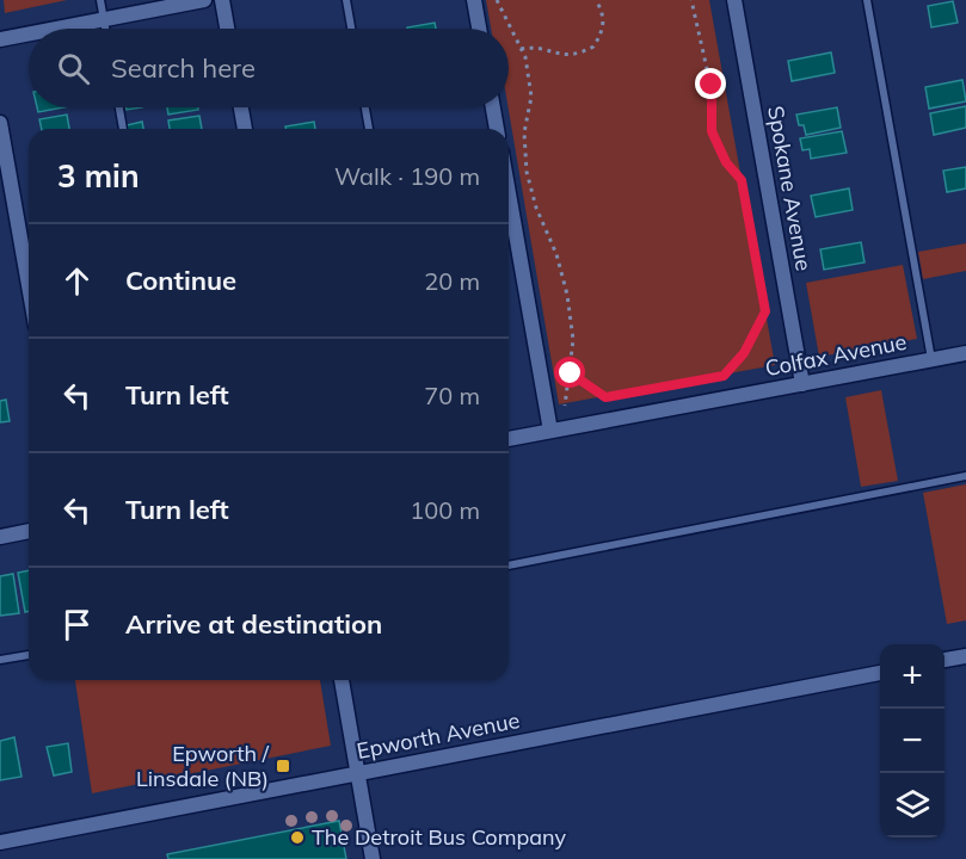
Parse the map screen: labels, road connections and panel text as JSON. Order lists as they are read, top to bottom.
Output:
{
  "streets": {
    "street": ["Spokane Avenue", "Colfax Avenue", "Epworth Avenue"]
  },
  "crossings": [
    ["Spokane Avenue", "Colfax Avenue"]
  ],
  "places": {
    "transit": ["Epworth / Linsdale (NB)"],
    "other": ["The Detroit Bus Company"]
  },
  "page": {
    "search": "Search here",
    "heading": ["3 min", "Walk · 190 m"],
    "list": [
      ["Continue", "20 m"],
      ["Turn left", "70 m"],
      ["Turn left", "100 m"],
      "Arrive at destination"
    ],
    "map_buttons": ["+", "−"]
  }
}
